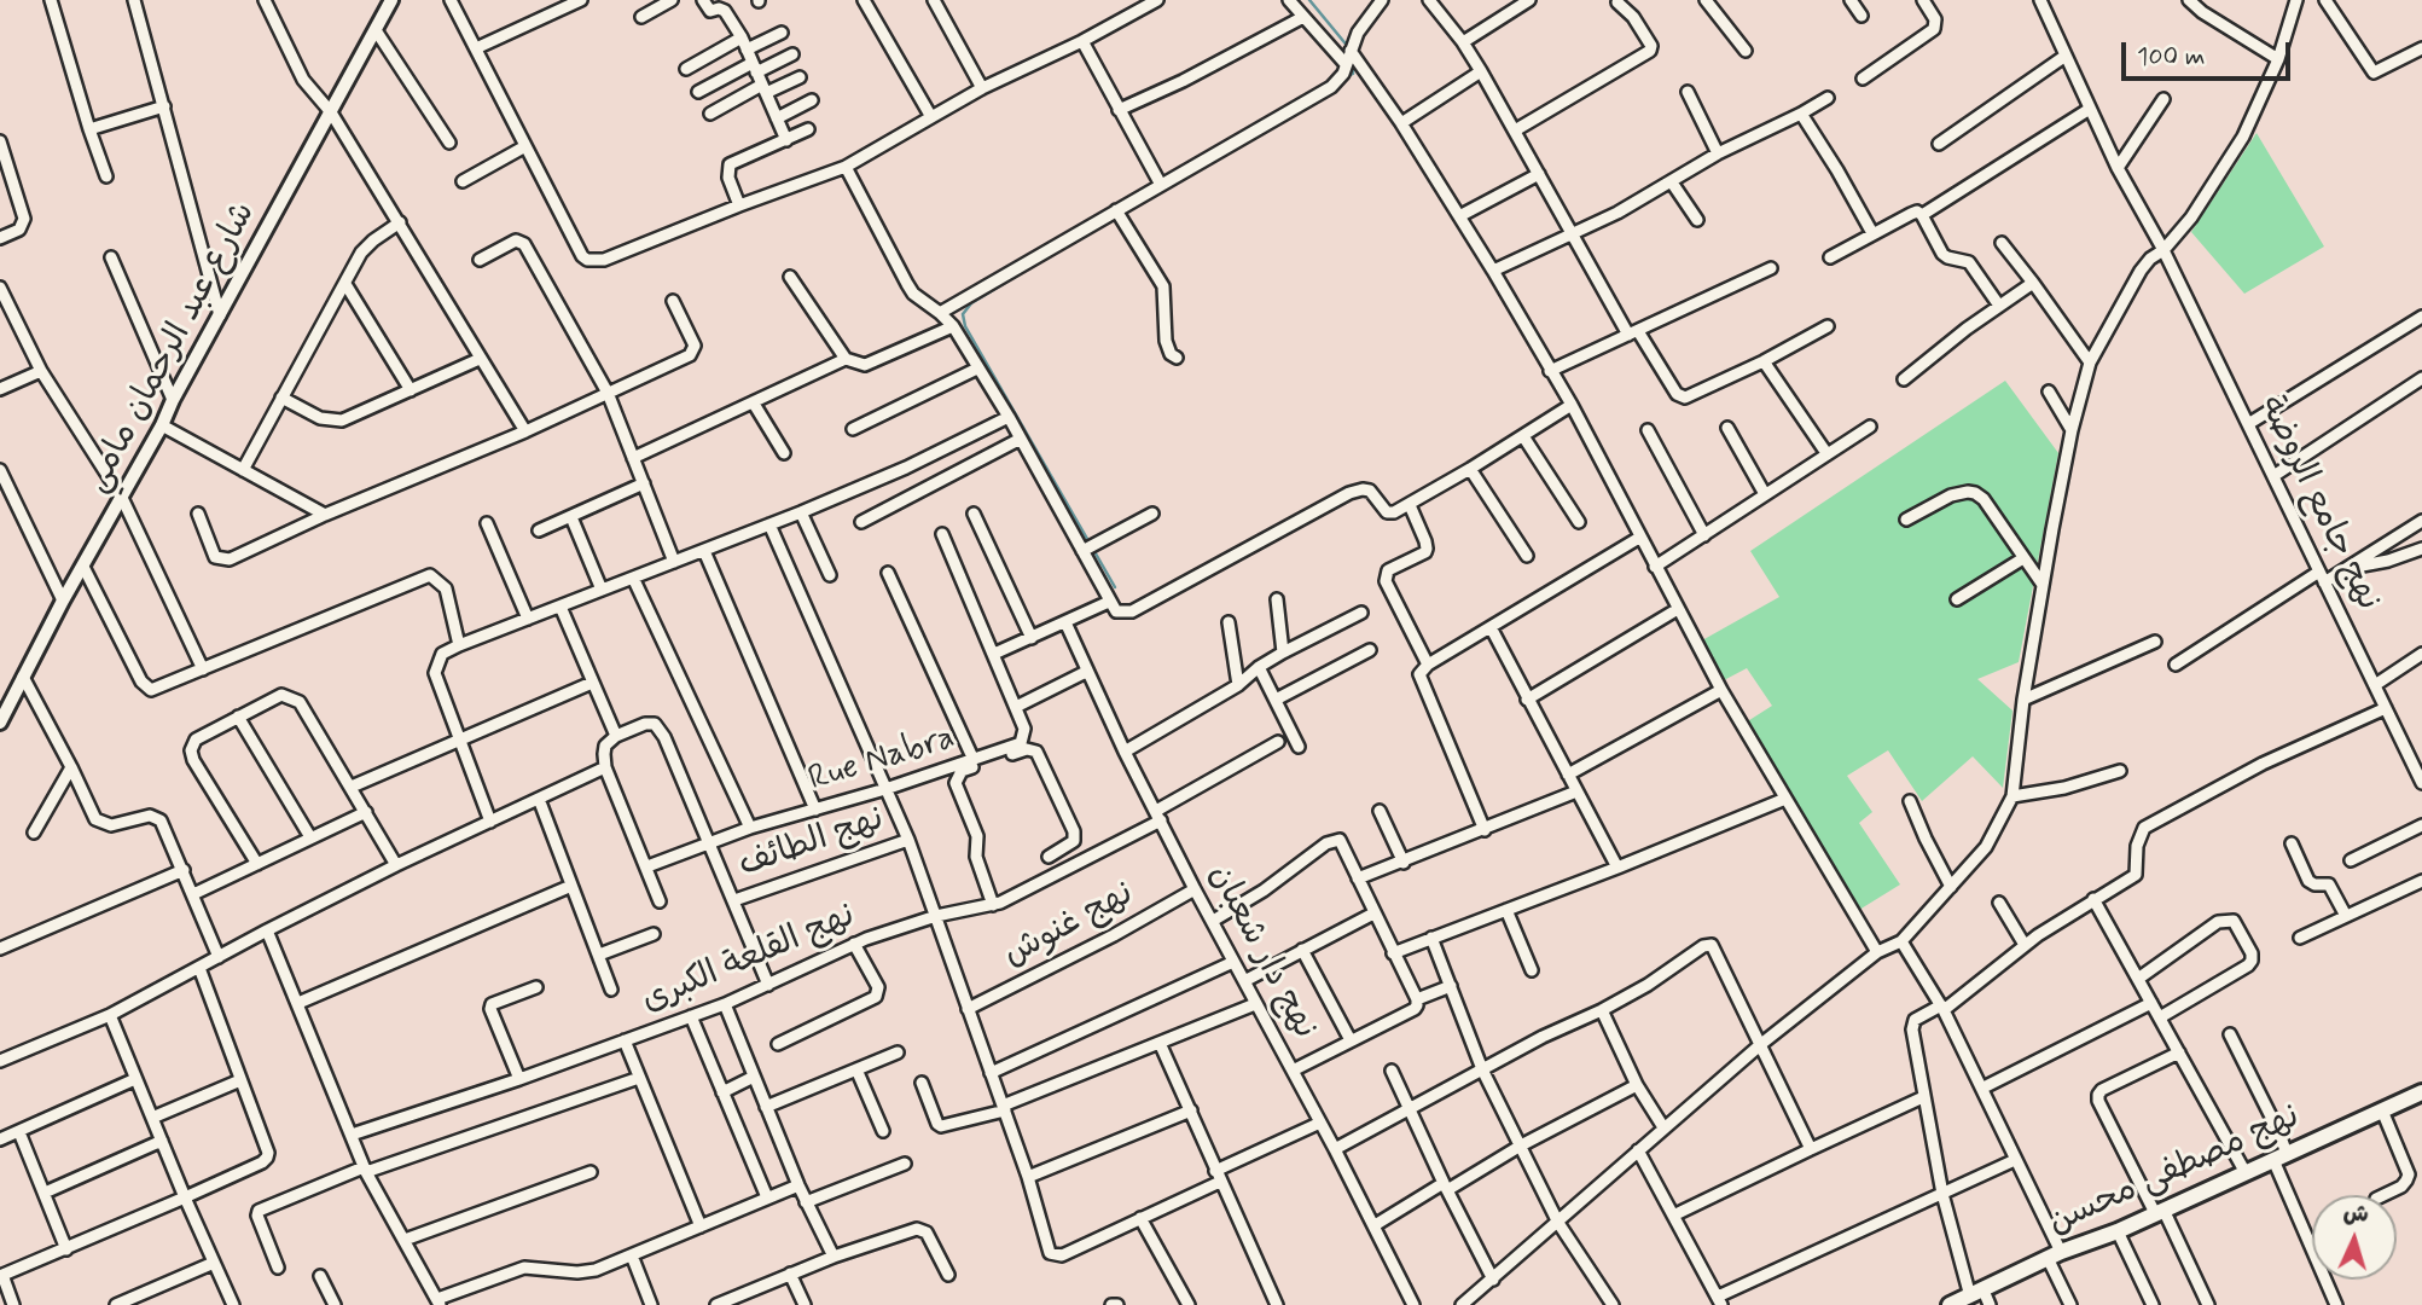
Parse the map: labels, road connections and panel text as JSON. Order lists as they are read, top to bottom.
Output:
{
  "streets": {
    "main road": ["نهج مصطفى محسن"],
    "street": [
      "شارع عبد الرحمان مامي",
      "نهج جامع الروضة",
      "Rue Nabra",
      "نهج الطائف",
      "نهج غنوش",
      "نهج دار شعبان",
      "نهج القلعة الكبرى"
    ]
  },
  "crossings": [
    ["نهج غنوش", "نهج دار شعبان"],
    ["نهج دار شعبان", "نهج القلعة الكبرى"]
  ],
  "scale_bar": "100 m",
  "north": "top"
}
